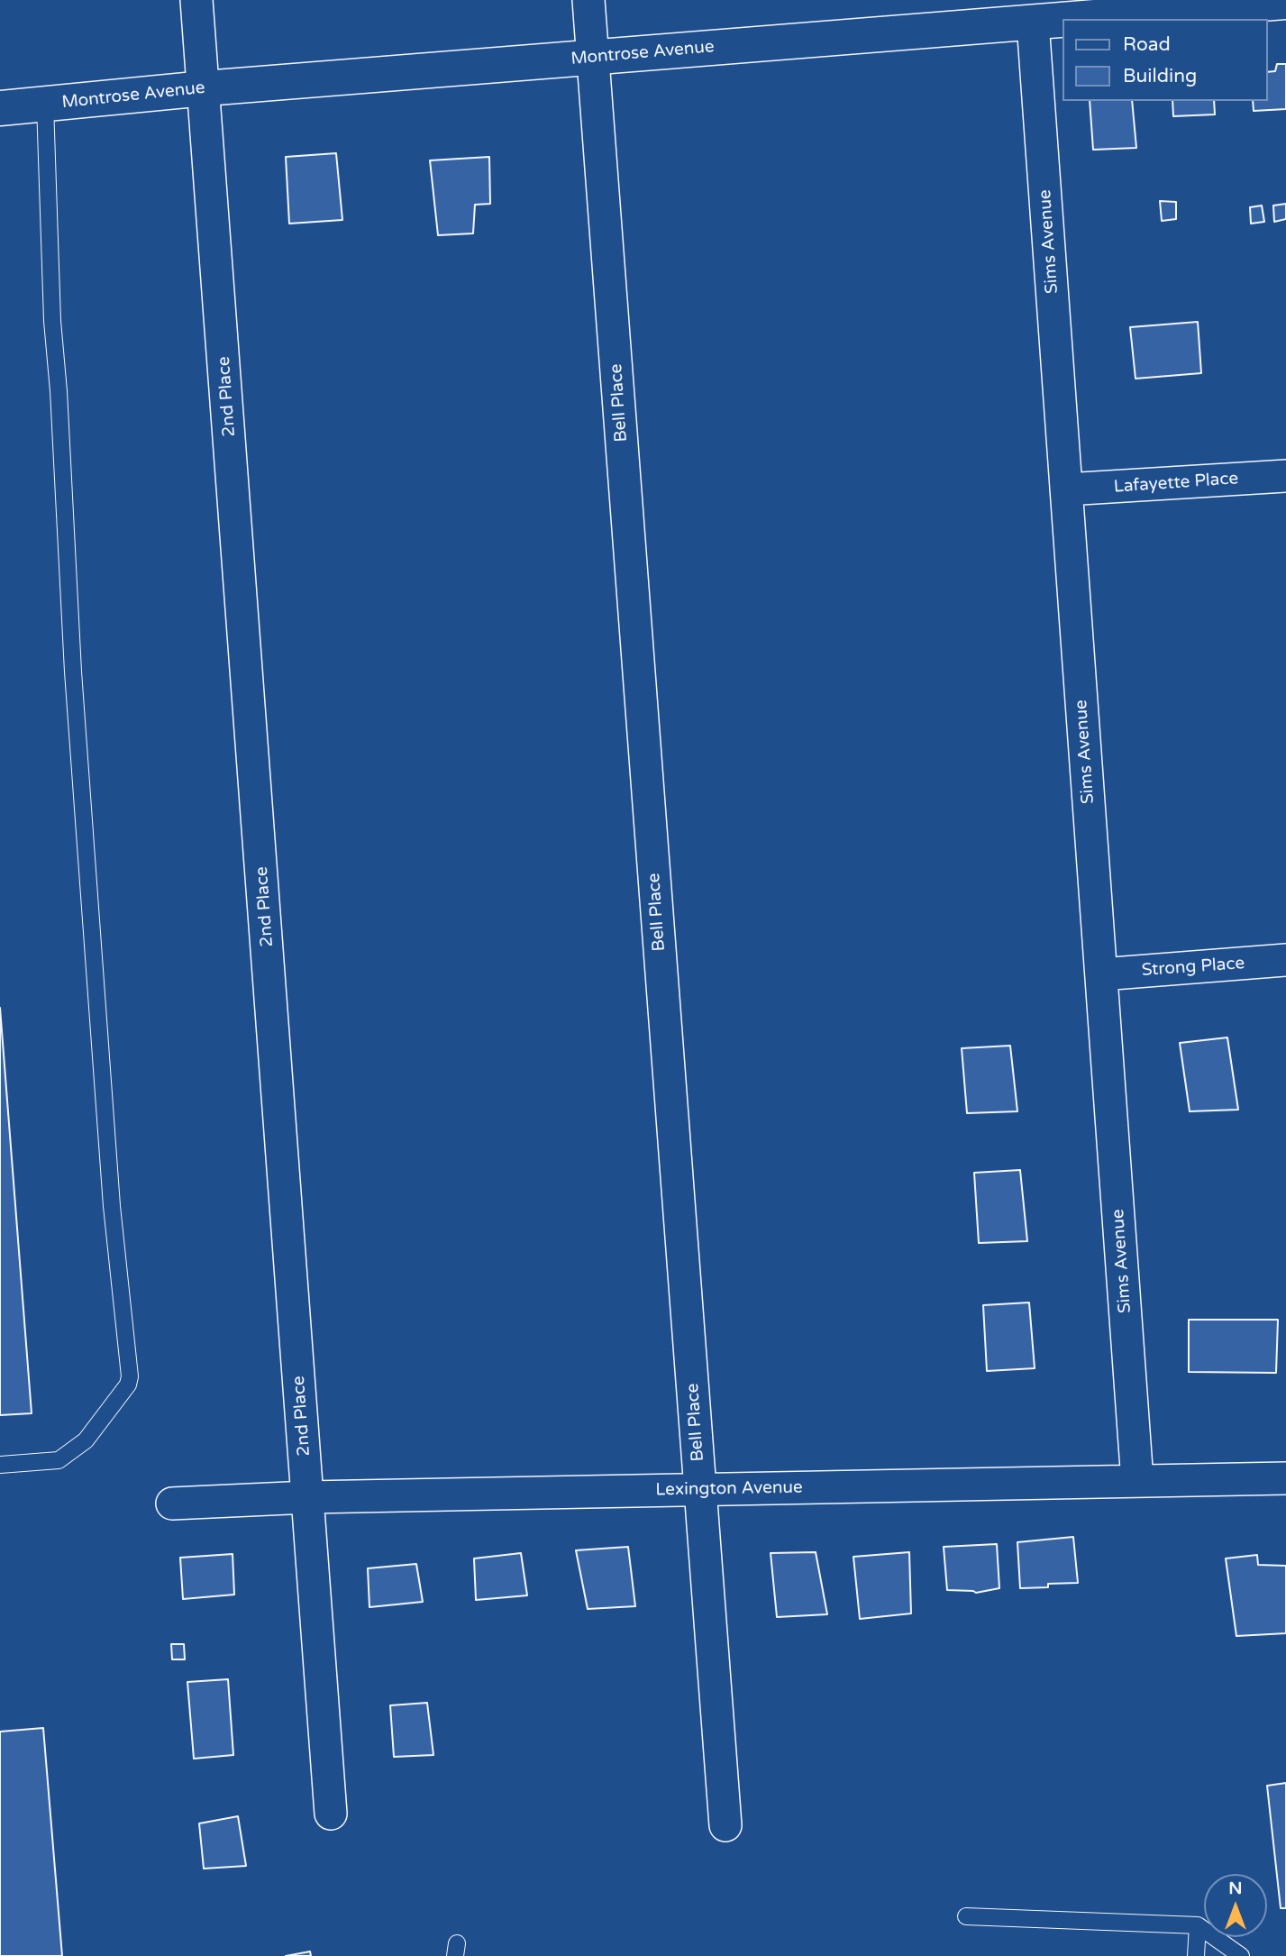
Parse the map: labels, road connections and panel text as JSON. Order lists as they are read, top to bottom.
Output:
{
  "streets": {
    "street": [
      "Montrose Avenue",
      "Sims Avenue",
      "2nd Place",
      "Bell Place",
      "Lafayette Place",
      "Strong Place",
      "Lexington Avenue"
    ]
  },
  "crossings": [
    ["Montrose Avenue", "Sims Avenue"],
    ["Montrose Avenue", "2nd Place"],
    ["Montrose Avenue", "Bell Place"],
    ["Sims Avenue", "Lafayette Place"],
    ["Sims Avenue", "Strong Place"],
    ["Sims Avenue", "Lexington Avenue"],
    ["2nd Place", "Lexington Avenue"],
    ["Bell Place", "Lexington Avenue"]
  ],
  "legend": ["Road", "Building"],
  "north": "top"
}
